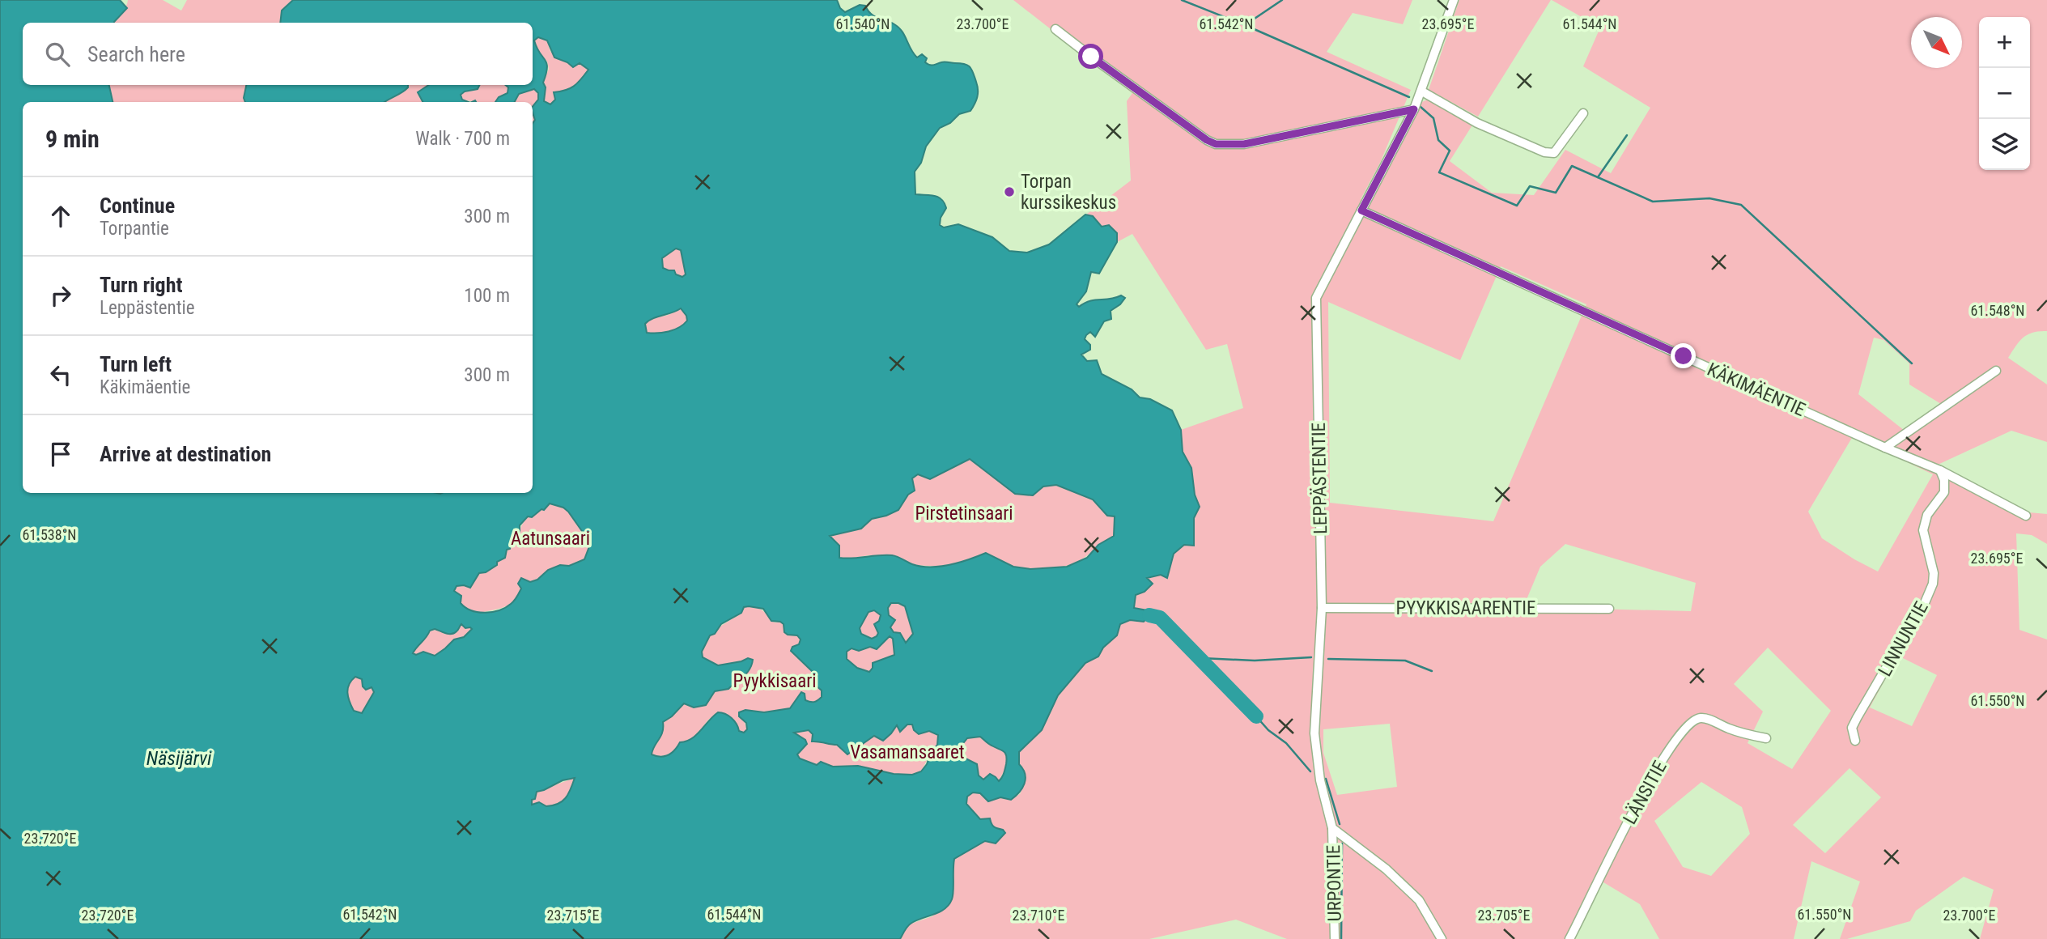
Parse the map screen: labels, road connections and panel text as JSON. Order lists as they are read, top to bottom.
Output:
{
  "streets": {
    "street": [
      "KÄKIMÄENTIE",
      "LEPPÄSTENTIE",
      "PYYKKISAARENTIE",
      "LINNUNTIE",
      "LÄNSITIE",
      "URPONTIE"
    ]
  },
  "crossings": [
    ["KÄKIMÄENTIE", "LEPPÄSTENTIE"],
    ["KÄKIMÄENTIE", "LINNUNTIE"],
    ["LEPPÄSTENTIE", "PYYKKISAARENTIE"],
    ["LEPPÄSTENTIE", "URPONTIE"]
  ],
  "water": ["Näsijärvi"],
  "parks": [
    "Pirstetinsaari",
    "Aatunsaari",
    "Pyykkisaari",
    "Vasamansaaret"
  ],
  "places": ["Torpan kurssikeskus"],
  "north": "bottom right",
  "page": {
    "map_buttons": ["+", "−"],
    "search": "Search here",
    "heading": ["9 min", "Walk · 700 m"],
    "list": [
      ["Continue", "Torpantie", "300 m"],
      ["Turn right", "Leppästentie", "100 m"],
      ["Turn left", "Käkimäentie", "300 m"],
      "Arrive at destination"
    ]
  },
  "coordinates": [
    "23.700°E",
    "23.695°E",
    "61.540°N",
    "61.542°N",
    "61.544°N",
    "61.548°N",
    "61.538°N",
    "61.550°N",
    "23.720°E",
    "23.715°E",
    "23.710°E",
    "23.705°E"
  ]
}
